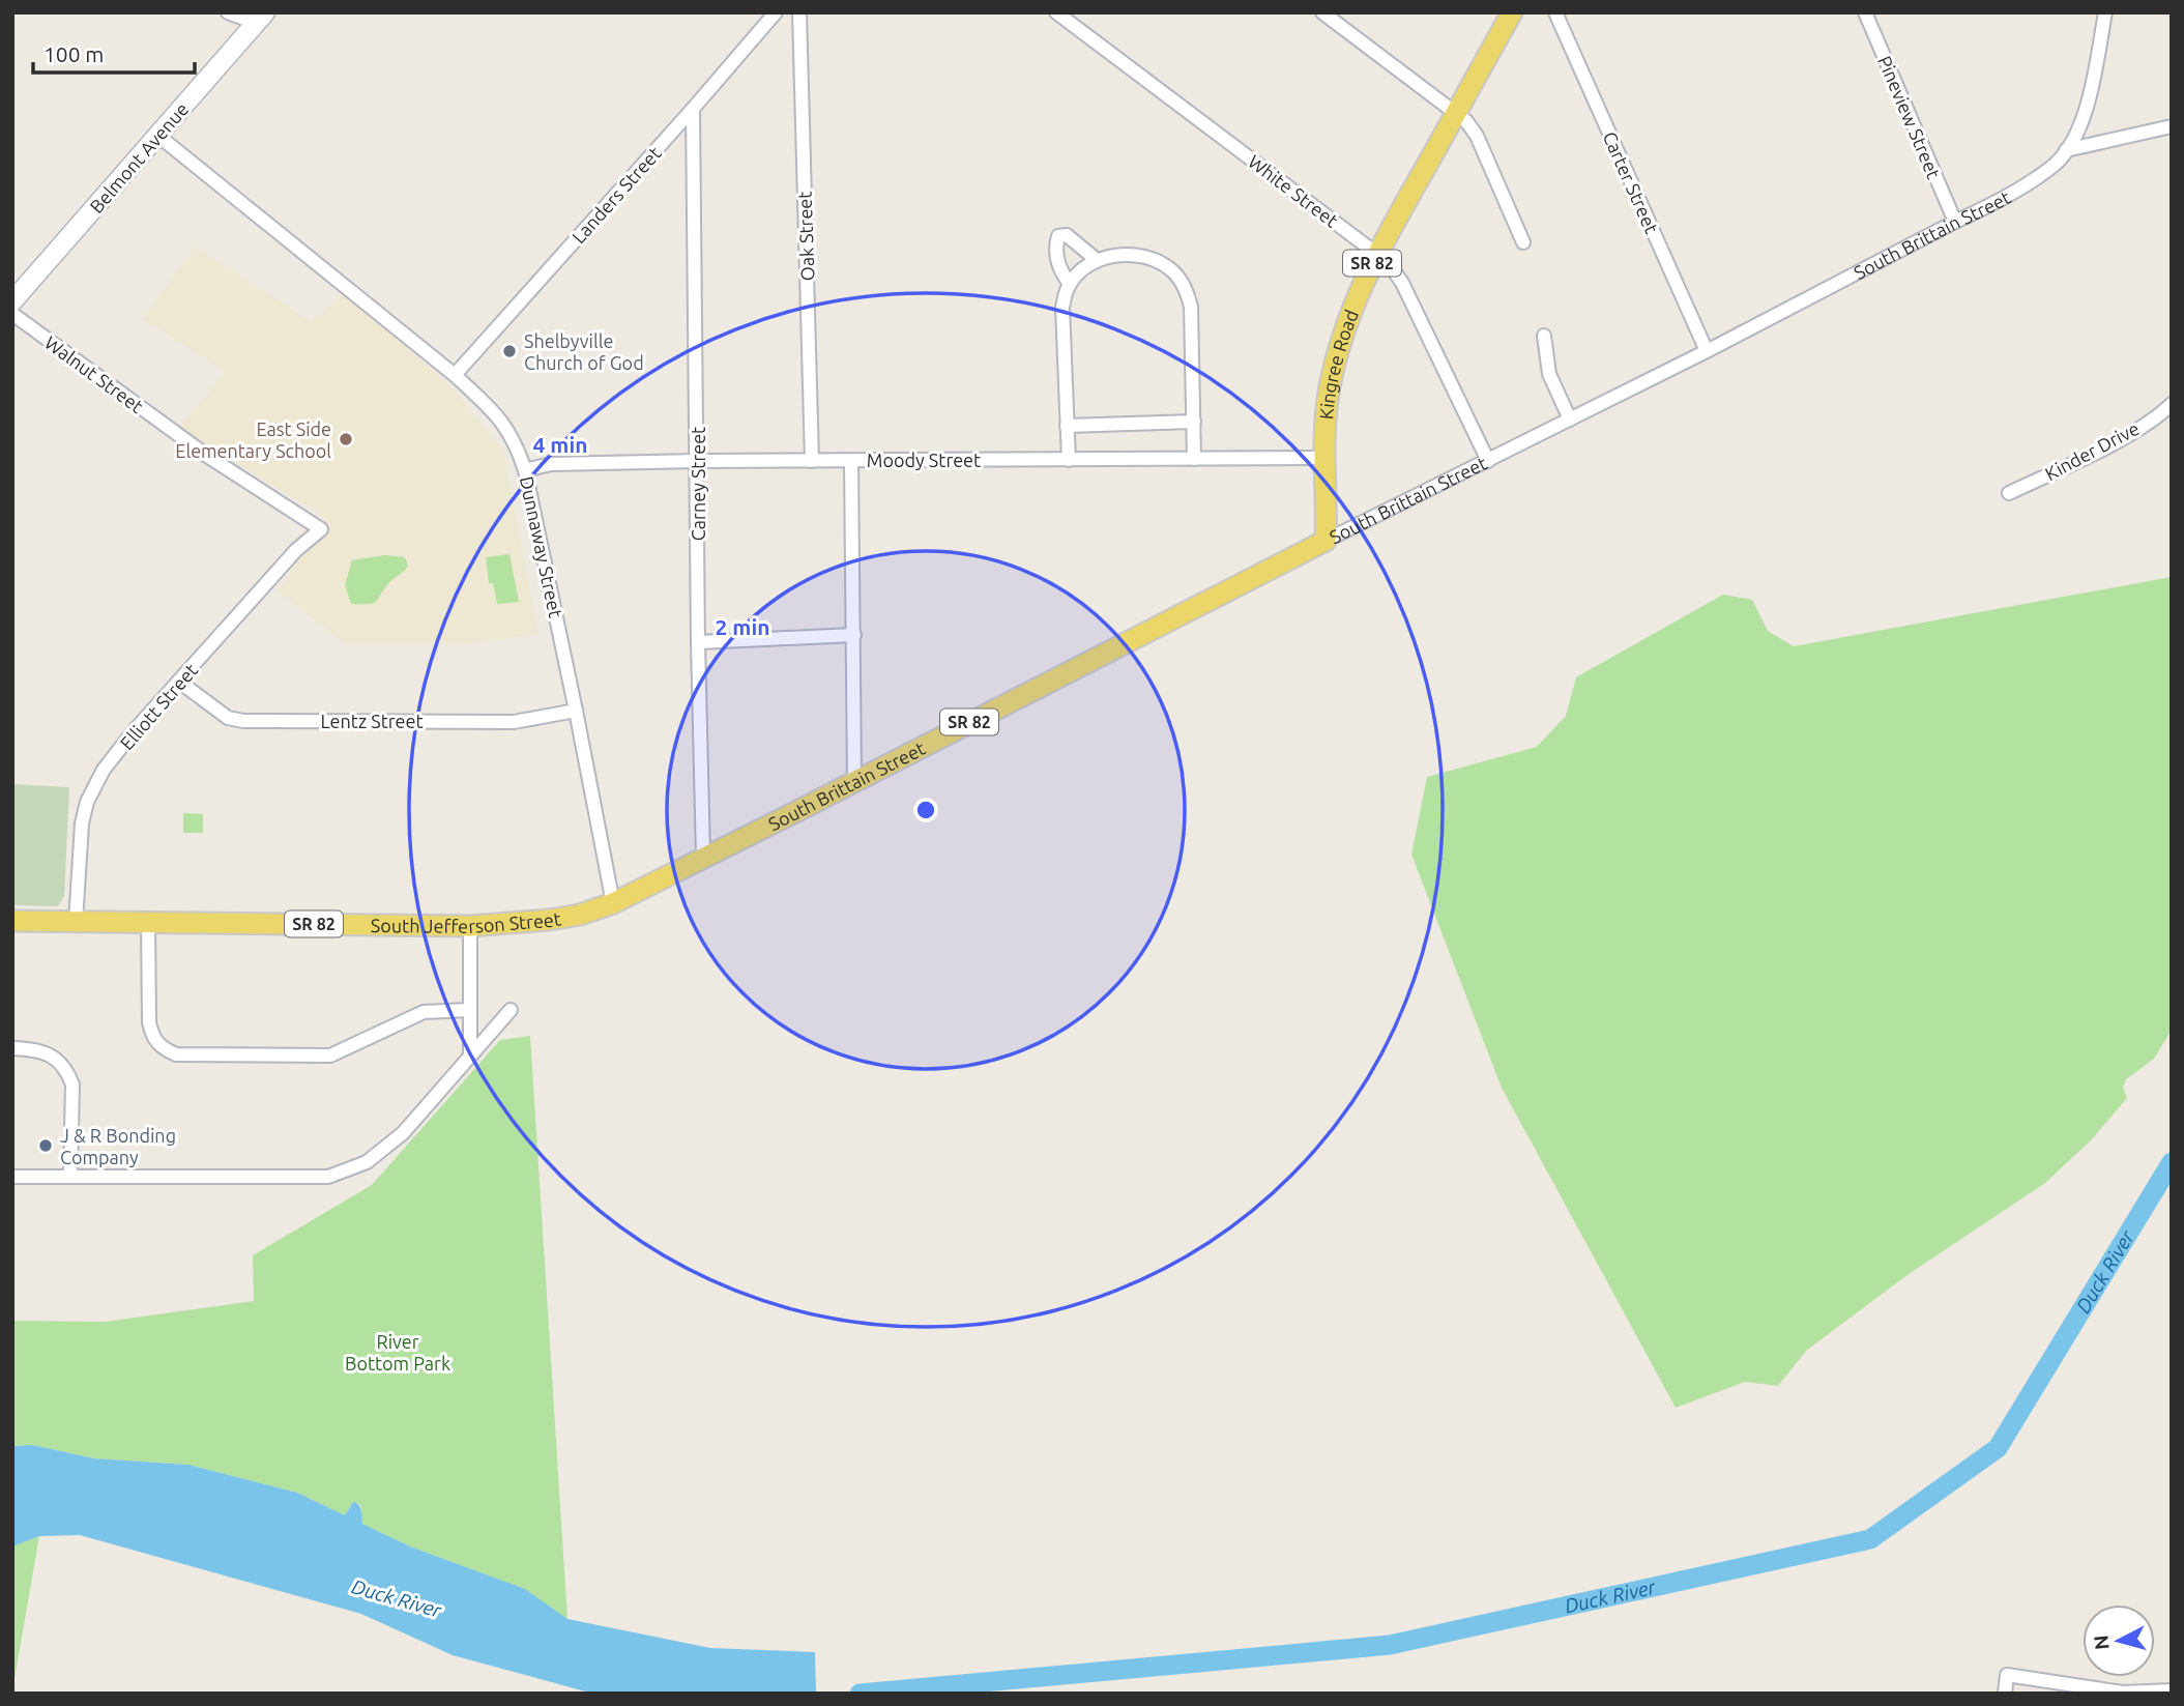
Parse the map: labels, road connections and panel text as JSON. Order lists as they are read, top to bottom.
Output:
{
  "streets": {
    "main road": [
      "Belmont Avenue",
      "South Brittain Street",
      "SR 82",
      "Kingree Road",
      "South Jefferson Street"
    ],
    "street": [
      "Pineview Street",
      "Carter Street",
      "White Street",
      "Landers Street",
      "Oak Street",
      "Walnut Street",
      "Kinder Drive",
      "Moody Street",
      "Carney Street",
      "Dunnaway Street",
      "Elliott Street",
      "Lentz Street"
    ]
  },
  "crossings": [
    ["Pineview Street", "South Brittain Street"],
    ["Belmont Avenue", "Dunnaway Street"],
    ["Carter Street", "South Brittain Street"],
    ["White Street", "South Brittain Street"],
    ["White Street", "Kingree Road"],
    ["Landers Street", "Carney Street"],
    ["Landers Street", "Dunnaway Street"],
    ["South Brittain Street", "Kingree Road"],
    ["South Brittain Street", "Carney Street"],
    ["South Brittain Street", "Dunnaway Street"],
    ["South Brittain Street", "South Jefferson Street"],
    ["Oak Street", "Moody Street"],
    ["Kingree Road", "Moody Street"],
    ["Walnut Street", "Elliott Street"],
    ["Moody Street", "Carney Street"],
    ["Moody Street", "Dunnaway Street"],
    ["Dunnaway Street", "Lentz Street"],
    ["Dunnaway Street", "South Jefferson Street"],
    ["Elliott Street", "Lentz Street"],
    ["Elliott Street", "South Jefferson Street"]
  ],
  "water": ["Duck River"],
  "parks": ["River Bottom Park"],
  "places": ["Shelbyville Church of God", "East Side Elementary School", "J & R Bonding Company"],
  "scale_bar": "100 m",
  "north": "left",
  "rings": ["4 min", "2 min"]
}
